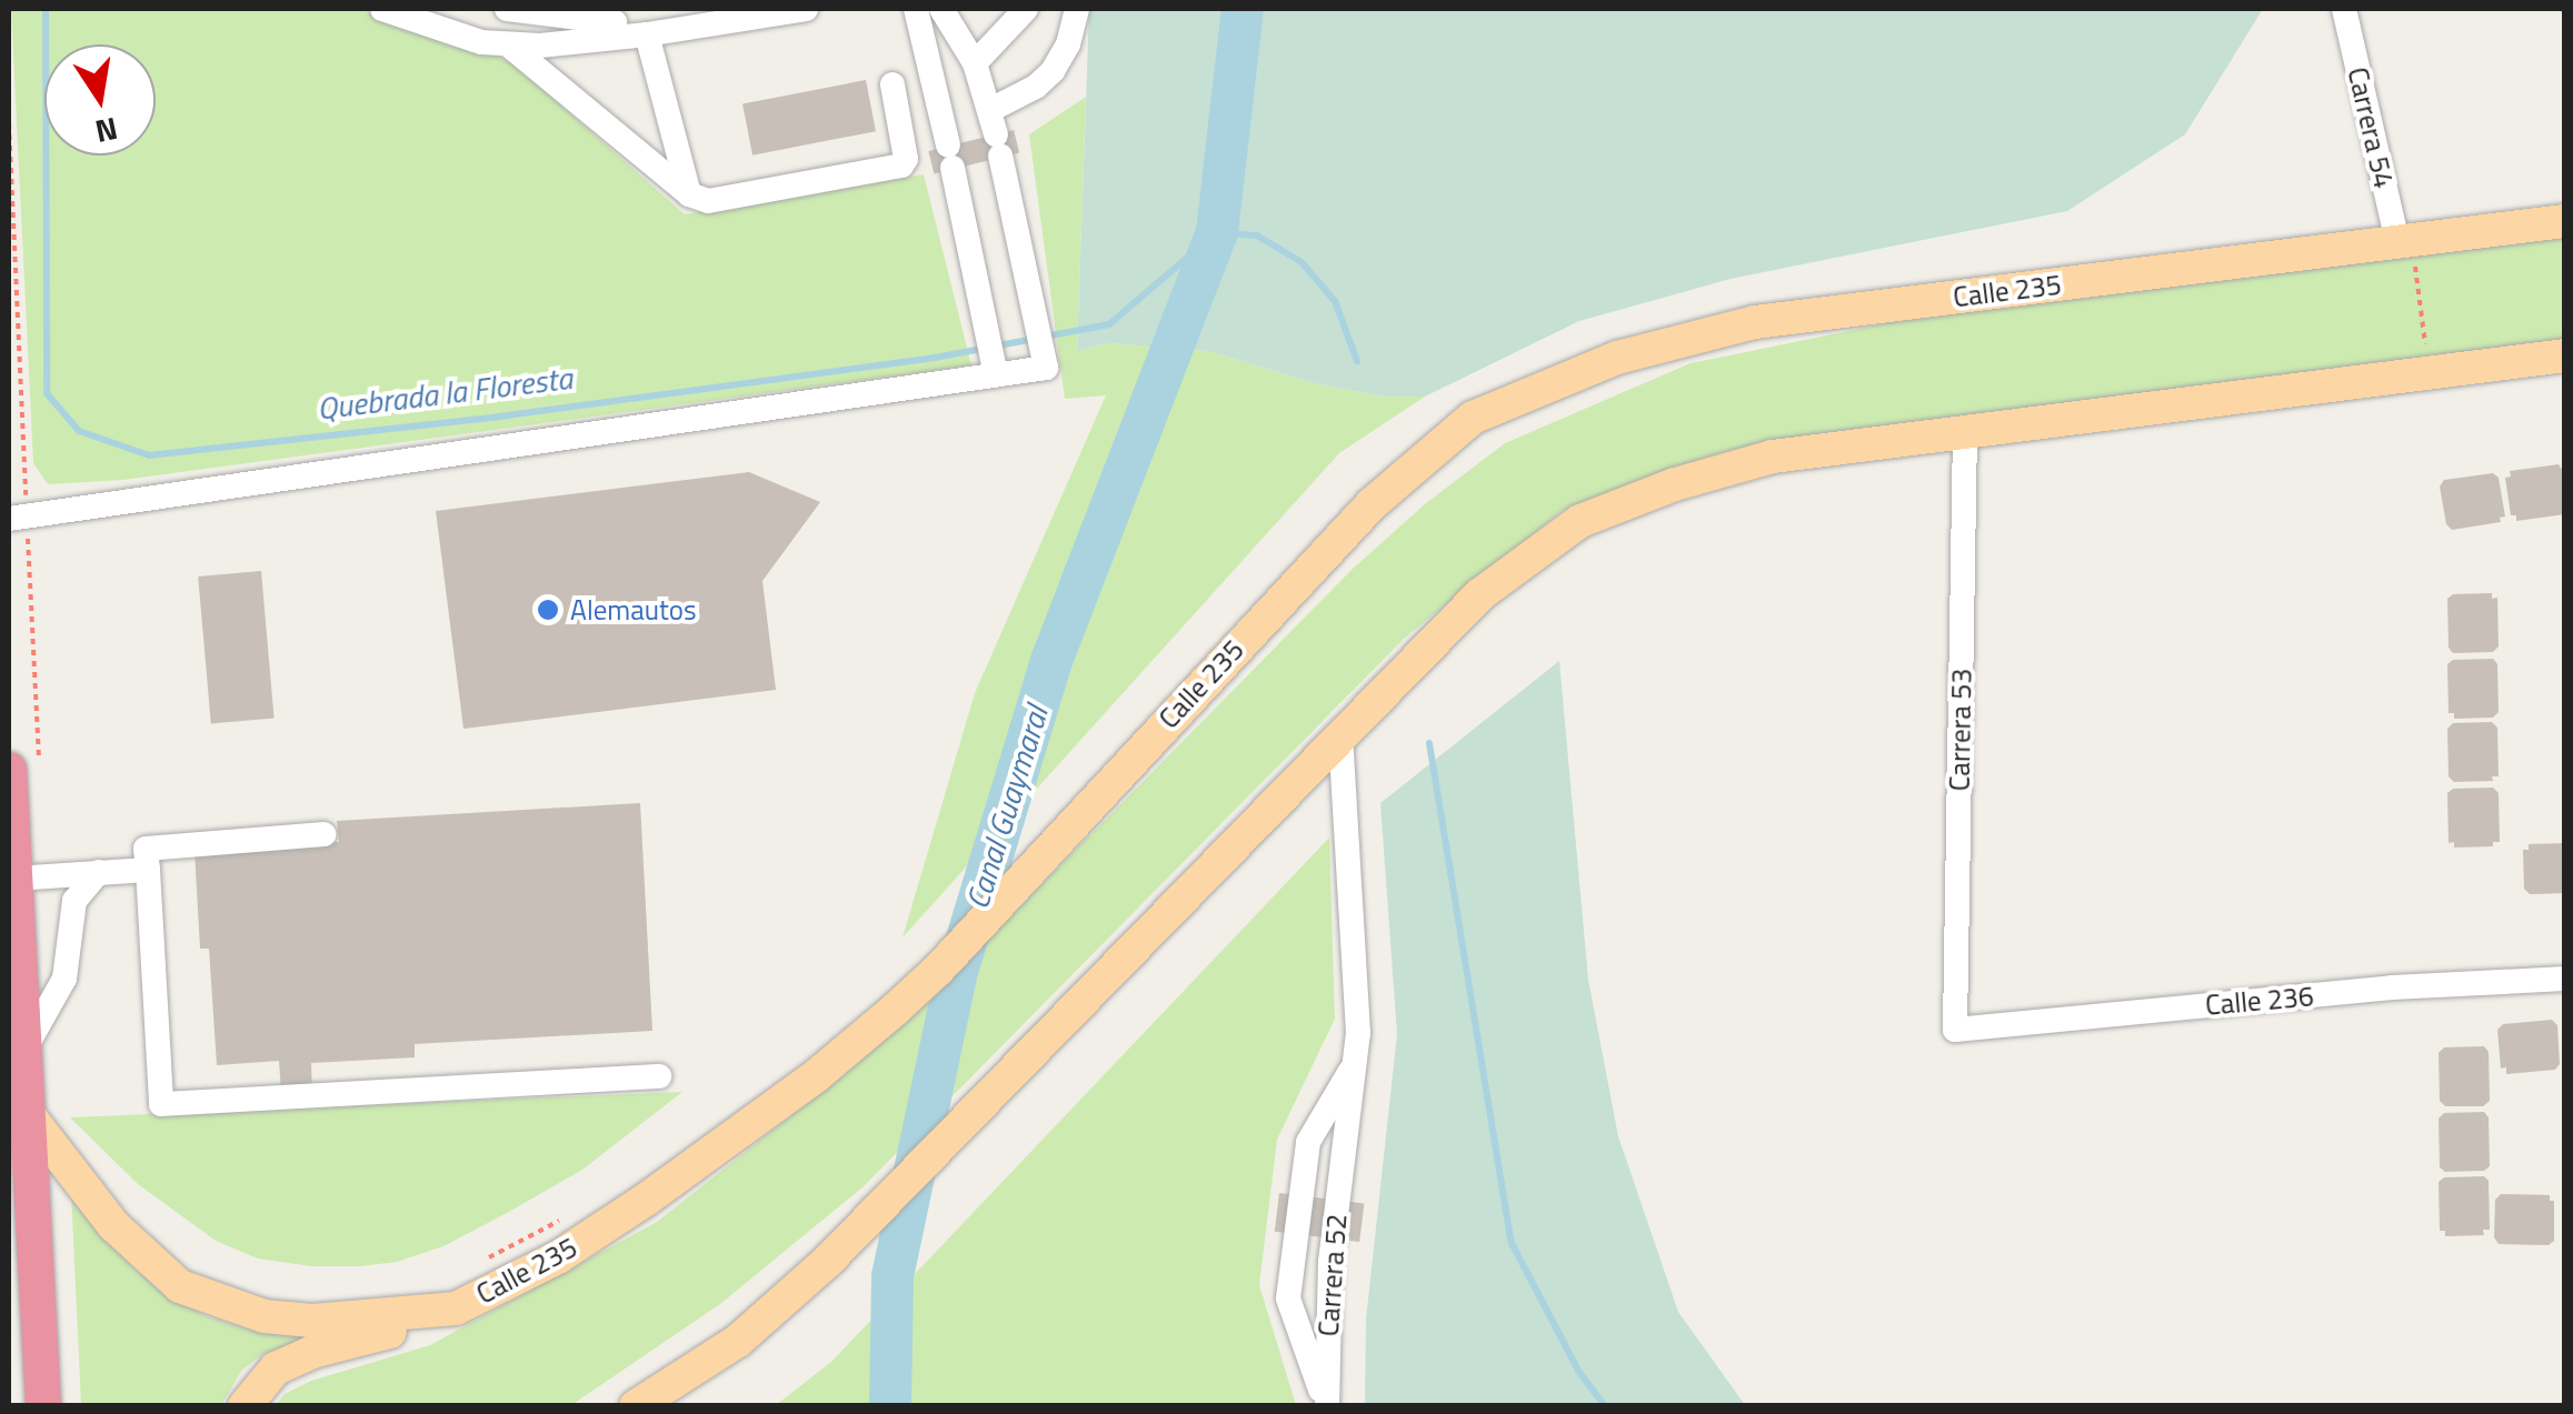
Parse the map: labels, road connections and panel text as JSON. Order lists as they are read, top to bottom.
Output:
{
  "streets": {
    "main road": ["Calle 235"],
    "street": [
      "Carrera 54",
      "Carrera 53",
      "Calle 236",
      "Carrera 52"
    ]
  },
  "crossings": [
    ["Carrera 54", "Calle 235"],
    ["Carrera 53", "Calle 236"]
  ],
  "water": ["Quebrada la Floresta", "Canal Guaymaral"],
  "places": ["Alemautos"],
  "north": "bottom"
}
